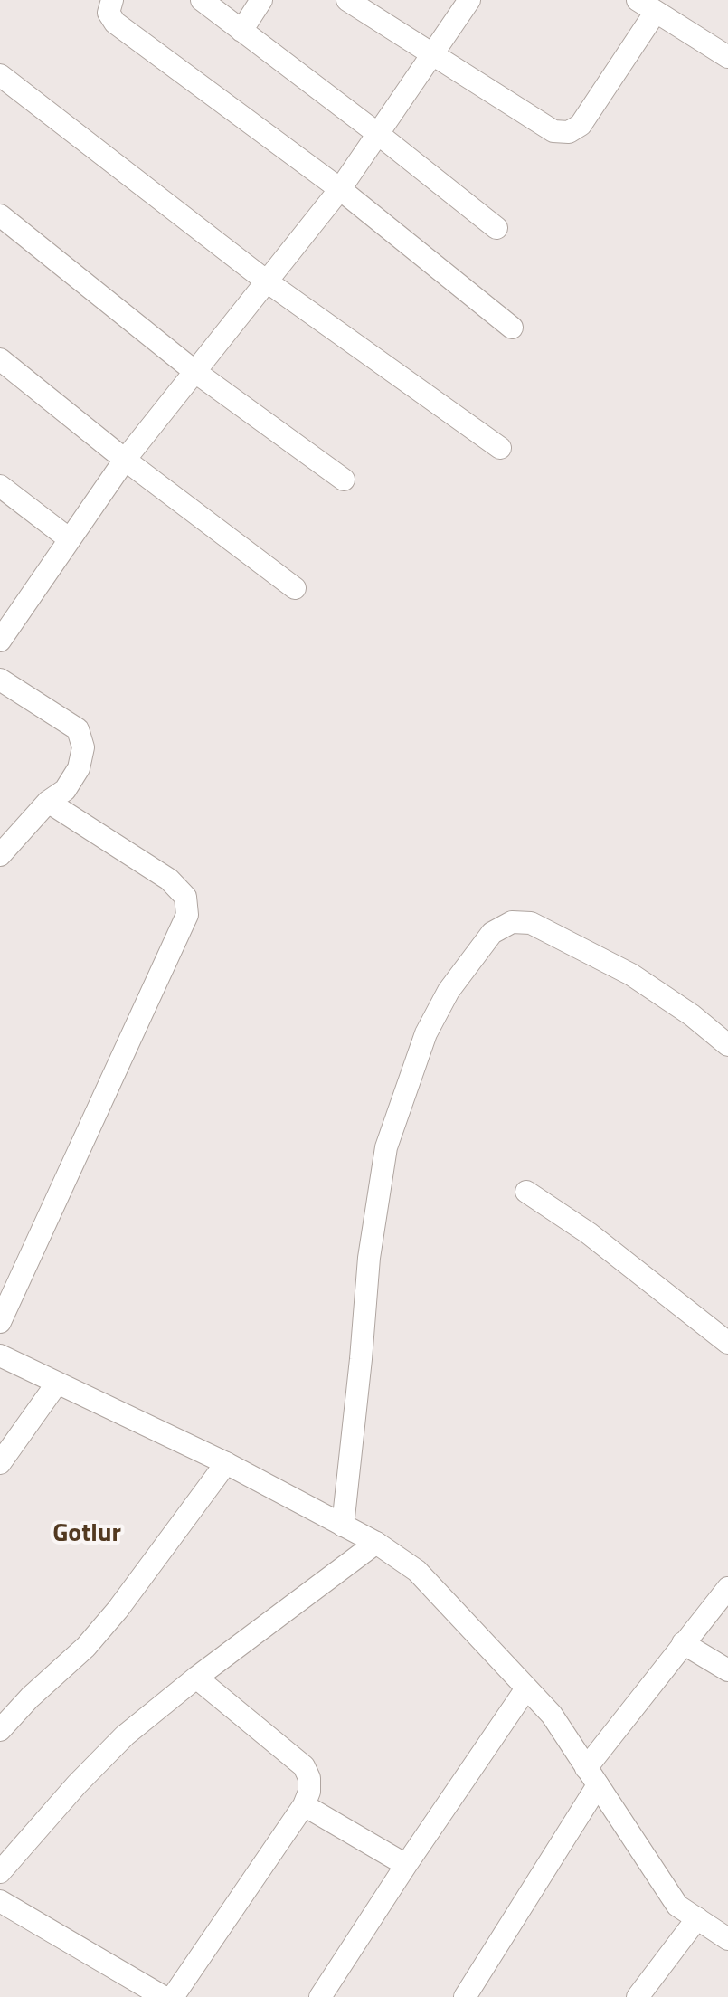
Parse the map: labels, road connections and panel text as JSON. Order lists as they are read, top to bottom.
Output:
{
  "districts": ["Gotlur"]
}
